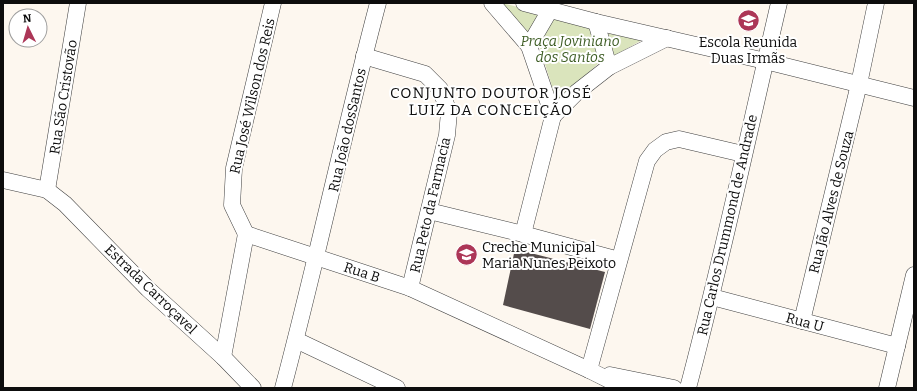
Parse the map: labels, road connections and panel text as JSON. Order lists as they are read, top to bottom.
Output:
{
  "streets": {
    "street": [
      "Rua José Wilson dos Reis",
      "Rua São Cristovão",
      "Rua João dosSantos",
      "Rua Jão Alves de Souza",
      "Rua Peto da Farmacia",
      "Rua Carlos Drummond de Andrade",
      "Rua B",
      "Estrada Carroçavel",
      "Rua U"
    ]
  },
  "crossings": [
    ["Rua José Wilson dos Reis", "Rua B"],
    ["Rua São Cristovão", "Estrada Carroçavel"],
    ["Rua João dosSantos", "Rua Peto da Farmacia"],
    ["Rua João dosSantos", "Rua B"],
    ["Rua Jão Alves de Souza", "Rua U"],
    ["Rua Peto da Farmacia", "Rua B"],
    ["Rua Carlos Drummond de Andrade", "Rua U"]
  ],
  "districts": ["CONJUNTO DOUTOR JOSÉ LUIZ DA CONCEIÇÃO"],
  "parks": ["Praça Joviniano dos Santos"],
  "places": {
    "school or university": ["Escola Reunida Duas Irmãs", "Creche Municipal Maria Nunes Peixoto"]
  },
  "north": "top"
}
